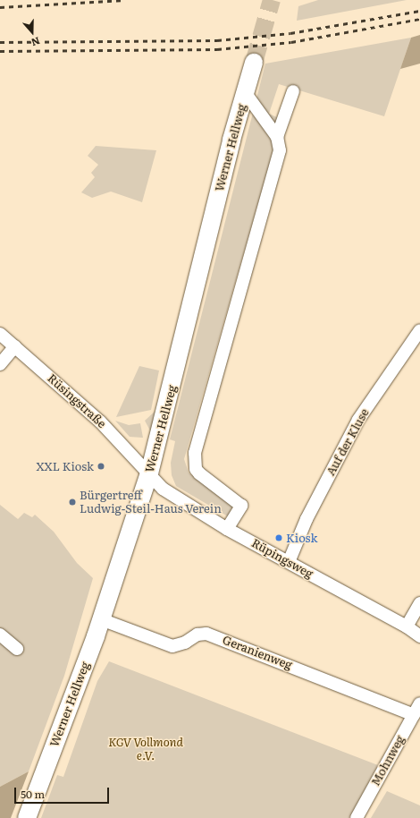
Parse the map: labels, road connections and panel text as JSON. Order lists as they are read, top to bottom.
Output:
{
  "streets": {
    "main road": ["Werner Hellweg"],
    "street": [
      "Rüsingstraße",
      "Auf der Kluse",
      "Rüpingsweg",
      "Geranienweg",
      "Mohnweg"
    ]
  },
  "crossings": [
    ["Werner Hellweg", "Rüsingstraße"],
    ["Werner Hellweg", "Rüpingsweg"],
    ["Werner Hellweg", "Geranienweg"],
    ["Rüsingstraße", "Rüpingsweg"],
    ["Auf der Kluse", "Rüpingsweg"],
    ["Geranienweg", "Mohnweg"]
  ],
  "parks": ["KGV Vollmond e.V."],
  "places": ["XXL Kiosk", "Bürgertreff Ludwig-Steil-Haus Verein", "Kiosk"],
  "scale_bar": "50 m",
  "north": "bottom"
}
